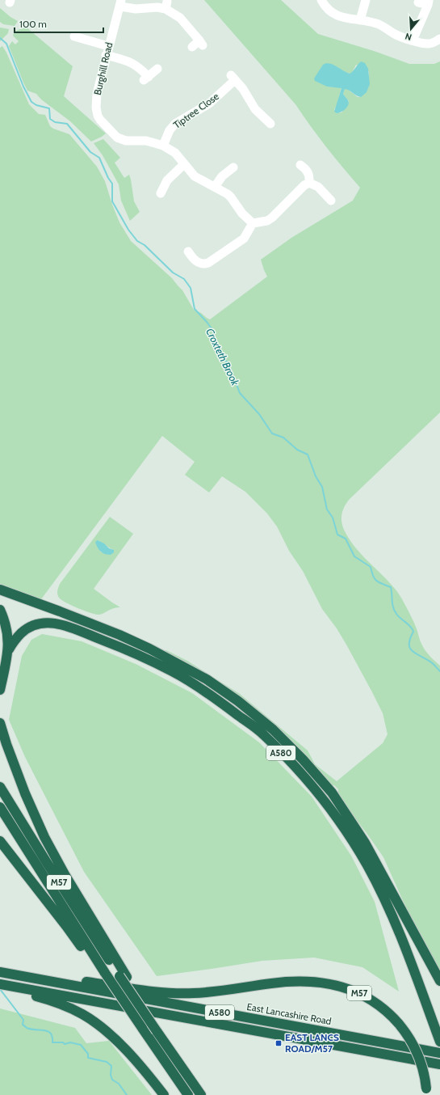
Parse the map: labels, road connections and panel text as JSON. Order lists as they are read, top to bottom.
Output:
{
  "streets": {
    "highway": ["A580", "M57", "East Lancashire Road"],
    "street": ["Burghill Road", "Tiptree Close"]
  },
  "crossings": [
    ["Burghill Road", "Tiptree Close"],
    ["M57", "East Lancashire Road"]
  ],
  "water": ["Croxteth Brook"],
  "places": {
    "transit": ["EAST LANCS ROAD/M57"]
  },
  "scale_bar": "100 m",
  "north": "bottom"
}
